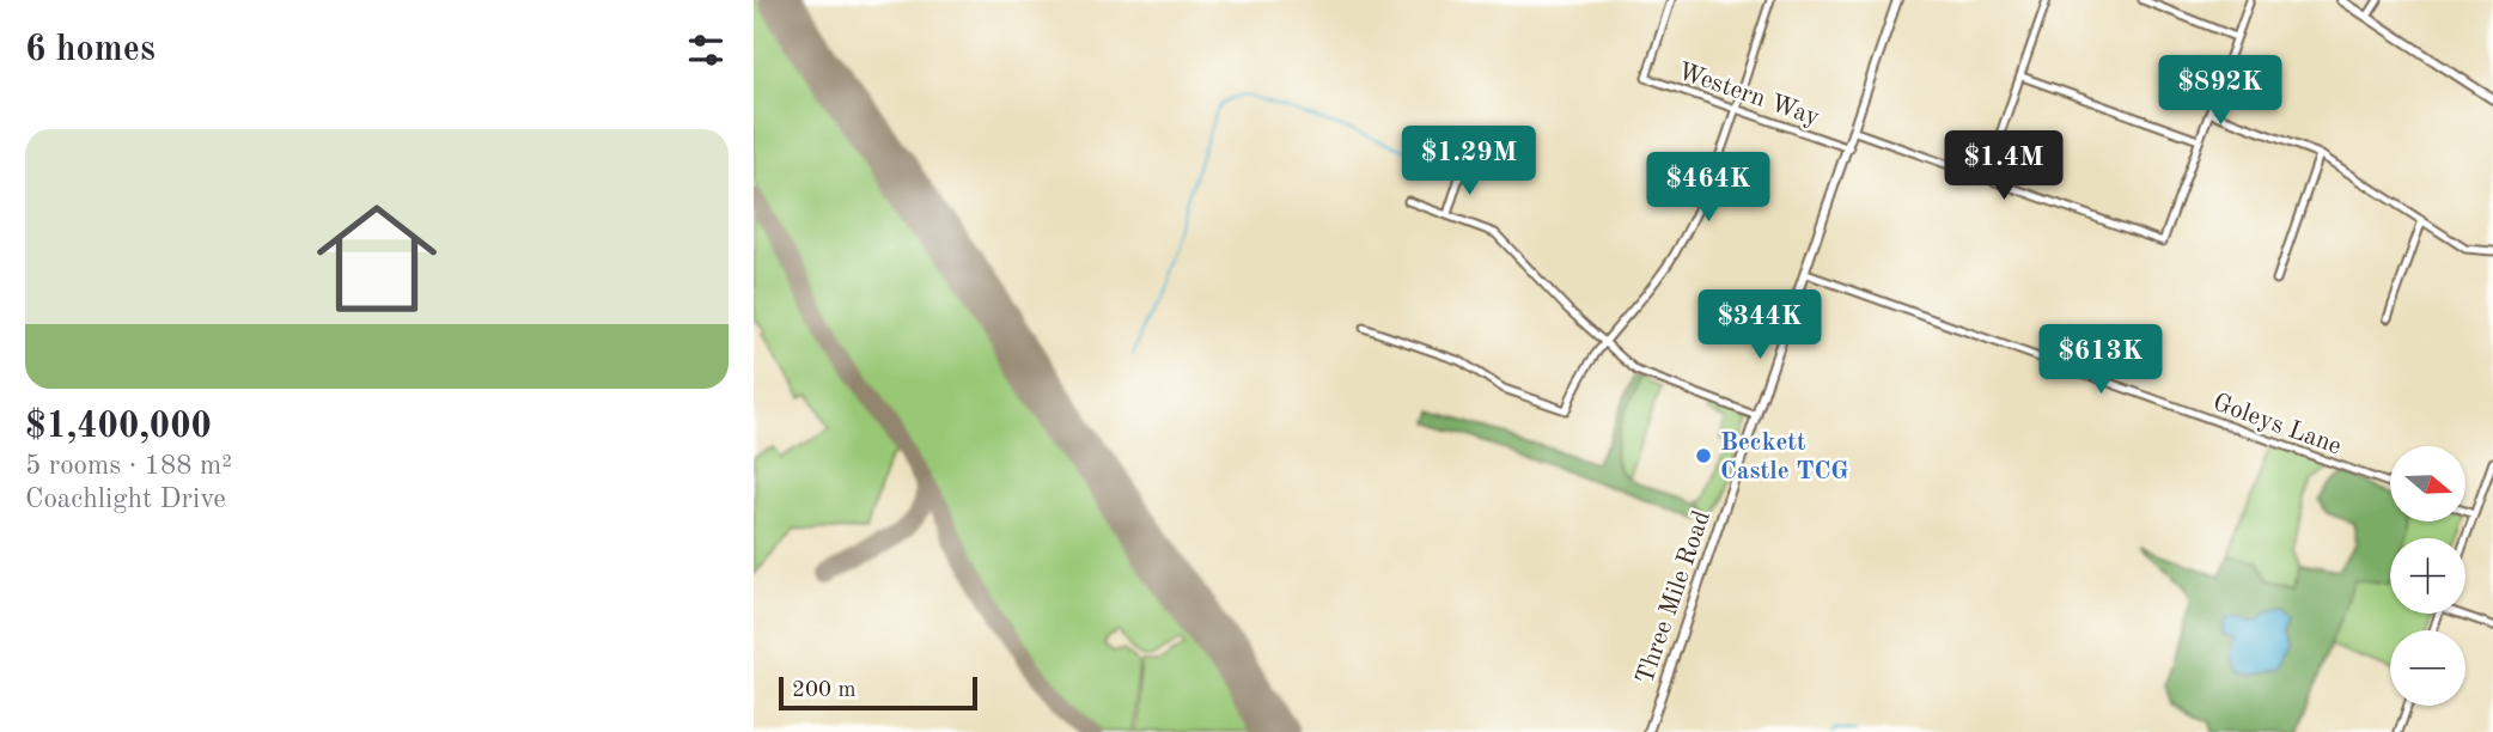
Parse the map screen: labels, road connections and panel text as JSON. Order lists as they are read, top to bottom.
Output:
{
  "streets": {
    "street": ["Western Way", "Goleys Lane", "Three Mile Road"]
  },
  "crossings": [
    ["Western Way", "Three Mile Road"],
    ["Goleys Lane", "Three Mile Road"]
  ],
  "places": ["Beckett Castle TCG"],
  "scale_bar": "200 m",
  "north": "right",
  "page": {
    "heading": "6 homes",
    "price": [
      "$892K",
      "$1.29M",
      "$1.4M",
      "$464K",
      "$344K",
      "$613K"
    ],
    "list": [
      {
        "name": "$1,400,000",
        "note": "5 rooms · 188 m² · Coachlight Drive"
      }
    ],
    "map_buttons": ["+", "−"],
    "scale": "200 m"
  }
}
